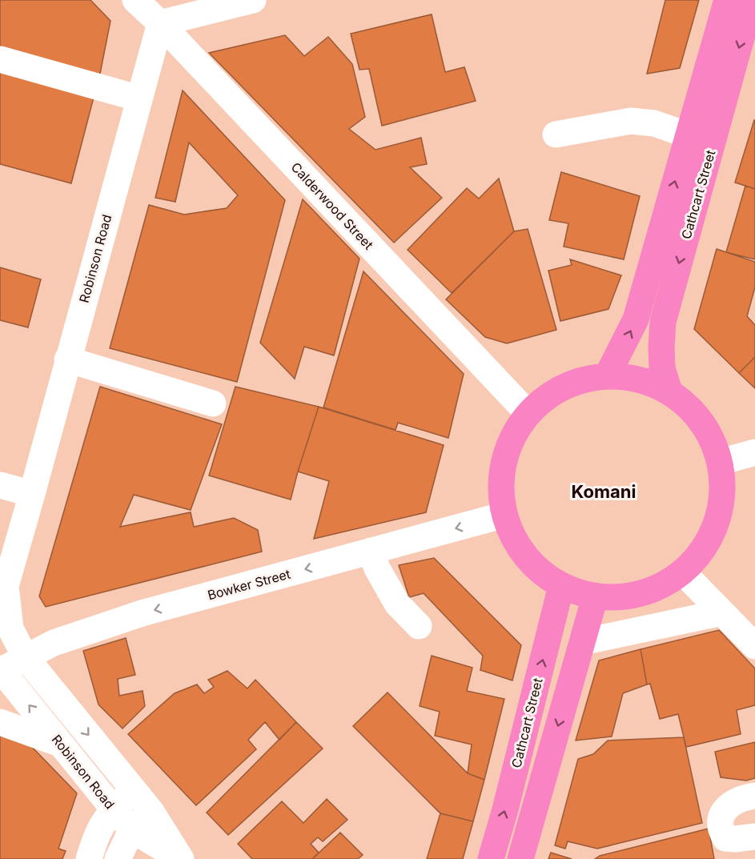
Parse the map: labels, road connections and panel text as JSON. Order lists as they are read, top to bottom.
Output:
{
  "streets": {
    "highway": ["Cathcart Street"],
    "street": ["Calderwood Street", "Robinson Road", "Bowker Street"]
  },
  "crossings": [
    ["Calderwood Street", "Robinson Road"],
    ["Robinson Road", "Bowker Street"]
  ],
  "one_way": ["Bowker Street"],
  "districts": ["Komani"]
}
